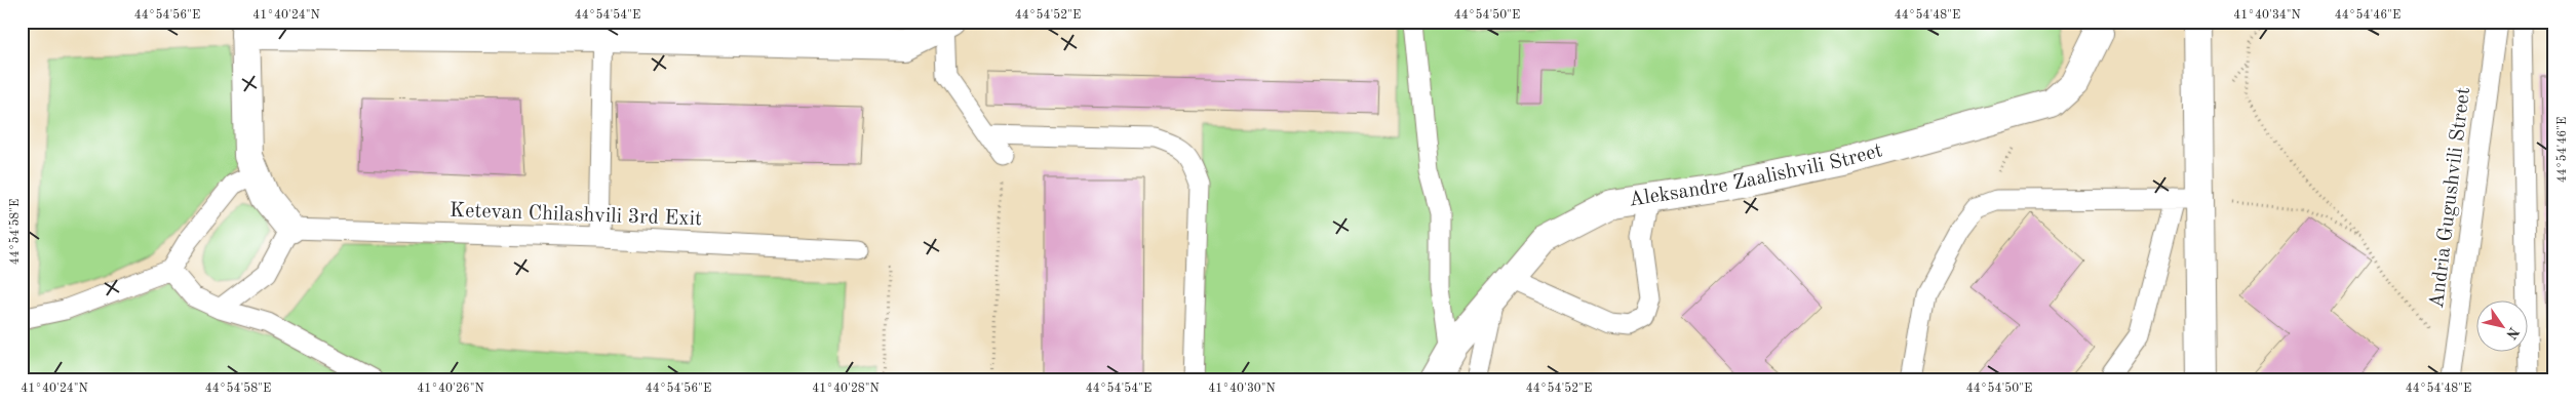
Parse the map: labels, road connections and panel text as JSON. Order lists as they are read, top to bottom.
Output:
{
  "streets": {
    "street": ["Aleksandre Zaalishvili Street"],
    "lane": ["Andria Gugushvili Street", "Ketevan Chilashvili 3rd Exit"]
  },
  "north": "bottom right",
  "coordinates": [
    "44°54'56\"E",
    "41°40'24\"N",
    "44°54'54\"E",
    "44°54'52\"E",
    "44°54'50\"E",
    "44°54'48\"E",
    "41°40'34\"N",
    "44°54'46\"E",
    "44°54'58\"E",
    "41°40'26\"N",
    "41°40'28\"N",
    "41°40'30\"N"
  ]
}
